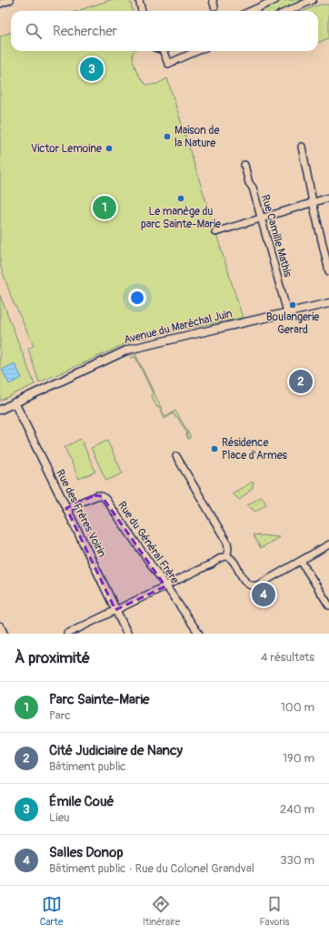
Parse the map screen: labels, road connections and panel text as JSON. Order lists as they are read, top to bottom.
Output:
{
  "streets": {
    "street": [
      "Rue Camille Mathis",
      "Avenue du Maréchal Juin",
      "Rue des Frères Voirin",
      "Rue du Général Frère"
    ]
  },
  "crossings": [
    ["Rue Camille Mathis", "Avenue du Maréchal Juin"],
    ["Avenue du Maréchal Juin", "Rue des Frères Voirin"],
    ["Rue des Frères Voirin", "Rue du Général Frère"]
  ],
  "places": [
    "Maison de la Nature",
    "Victor Lemoine",
    "Le manège du parc Sainte-Marie",
    "Boulangerie Gerard",
    "Résidence Place d'Armes"
  ],
  "page": {
    "search": "Rechercher",
    "pins": [
      "3",
      "1",
      "2",
      "4"
    ],
    "heading": ["À proximité", "4 résultats"],
    "list": [
      {
        "mark": "1",
        "name": "Parc Sainte-Marie",
        "note": "Parc",
        "value": "100 m"
      },
      {
        "mark": "2",
        "name": "Cité Judiciaire de Nancy",
        "note": "Bâtiment public",
        "value": "190 m"
      },
      {
        "mark": "3",
        "name": "Émile Coué",
        "note": "Lieu",
        "value": "240 m"
      },
      {
        "mark": "4",
        "name": "Salles Donop",
        "note": "Bâtiment public · Rue du Colonel Grandval",
        "value": "330 m"
      }
    ],
    "nav": ["Carte", "Itinéraire", "Favoris"]
  }
}
